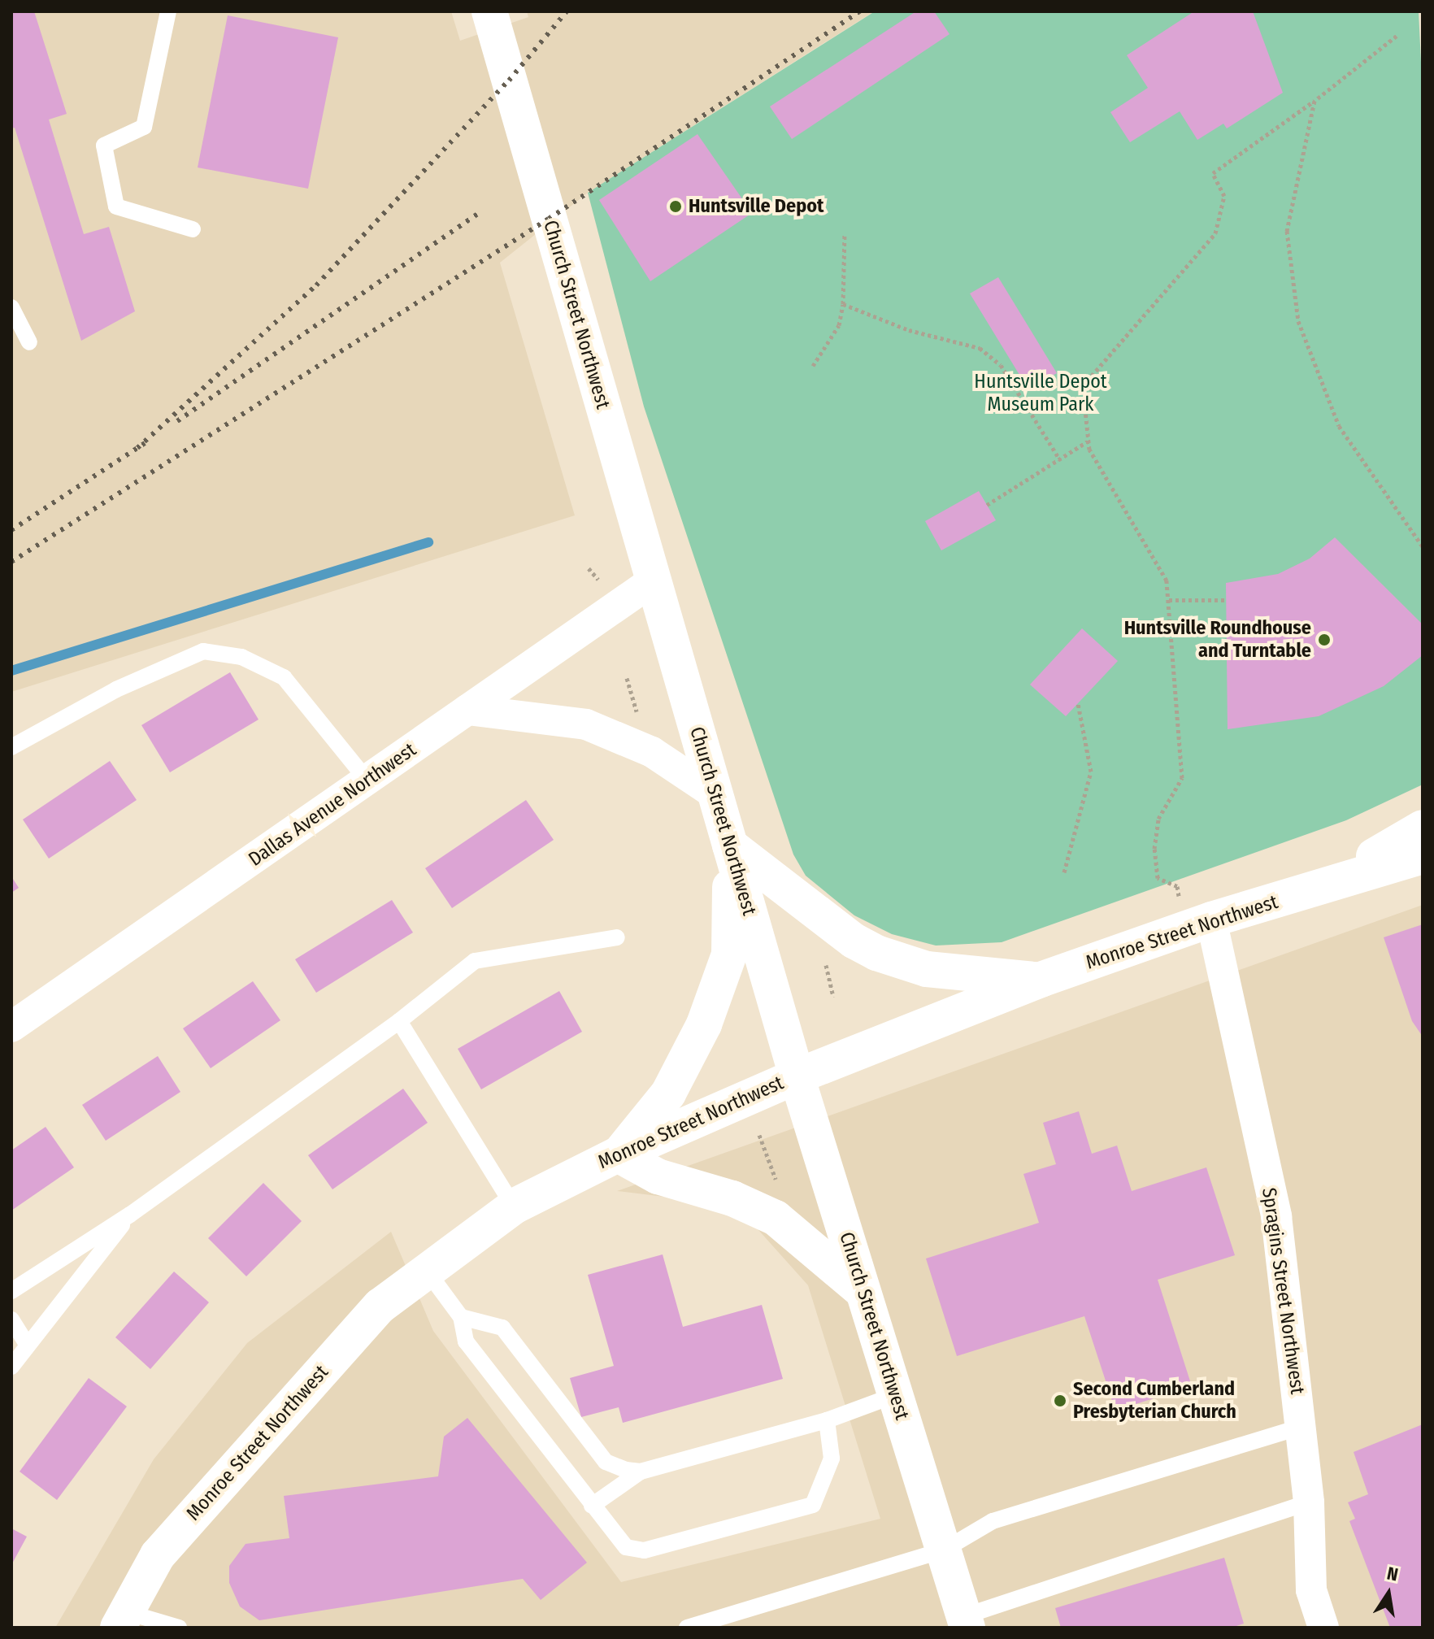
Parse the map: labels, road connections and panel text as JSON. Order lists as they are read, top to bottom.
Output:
{
  "streets": {
    "street": [
      "Church Street Northwest",
      "Dallas Avenue Northwest",
      "Monroe Street Northwest",
      "Spragins Street Northwest"
    ]
  },
  "crossings": [
    ["Church Street Northwest", "Dallas Avenue Northwest"],
    ["Church Street Northwest", "Monroe Street Northwest"],
    ["Monroe Street Northwest", "Spragins Street Northwest"]
  ],
  "parks": ["Huntsville Depot Museum Park"],
  "places": ["Huntsville Depot", "Huntsville Roundhouse and Turntable", "Second Cumberland Presbyterian Church"],
  "north": "top"
}
